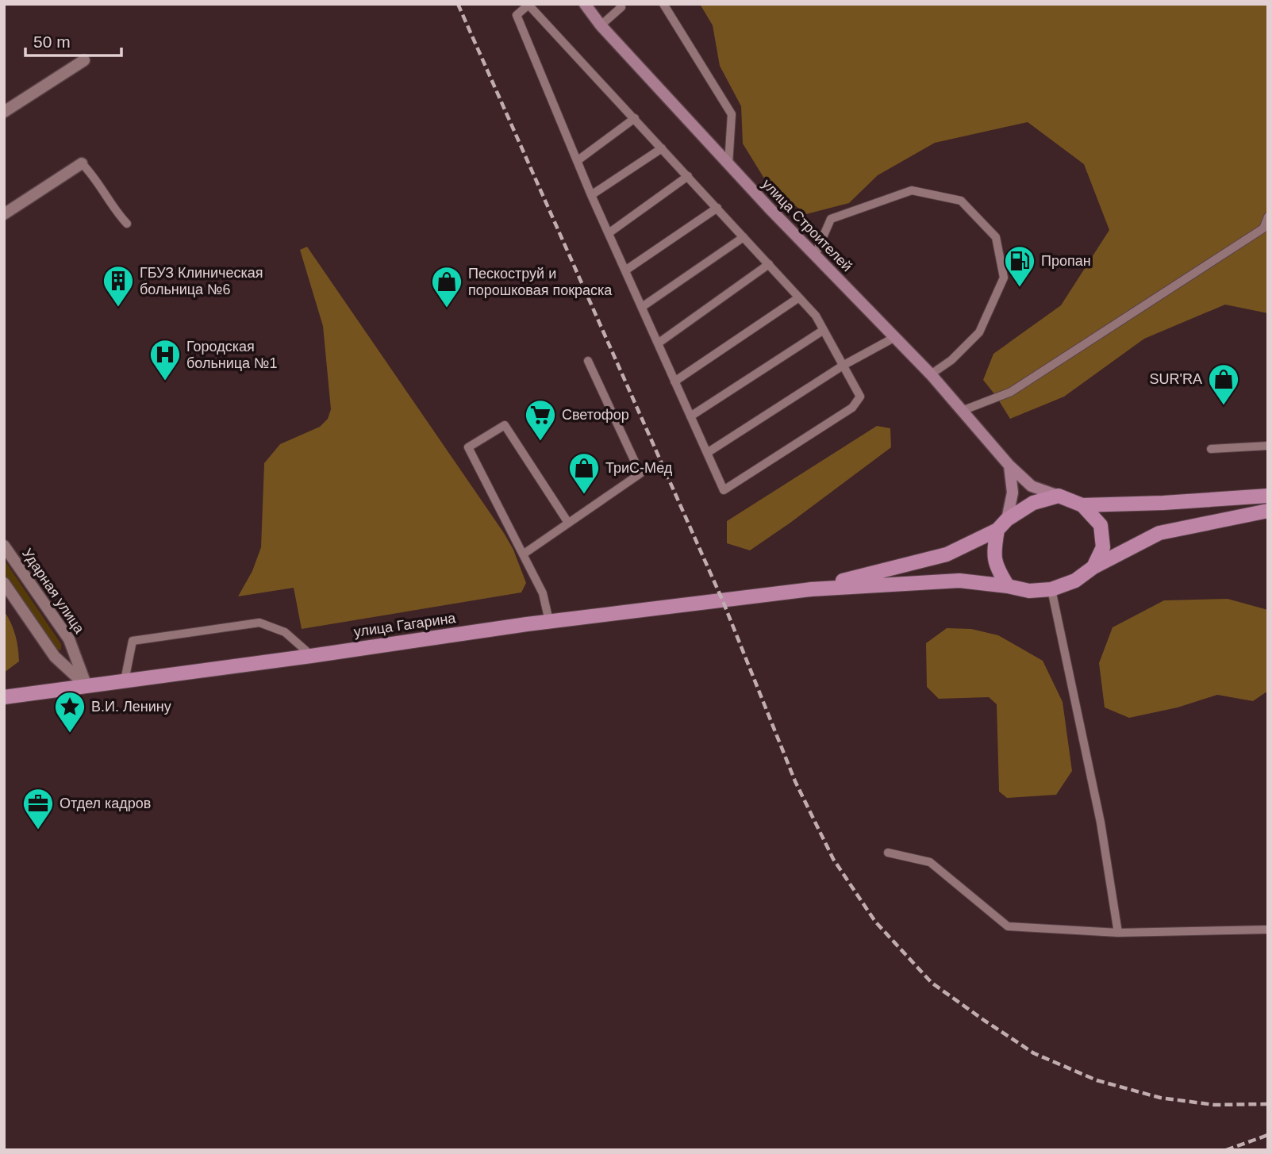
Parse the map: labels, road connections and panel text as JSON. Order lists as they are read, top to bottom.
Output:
{
  "streets": {
    "main road": ["улица Строителей", "улица Гагарина"],
    "street": ["Ударная улица"]
  },
  "crossings": [
    ["Ударная улица", "улица Гагарина"]
  ],
  "places": {
    "fuel station": ["Пропан"],
    "building": ["ГБУЗ Клиническая больница №6"],
    "shop": ["Пескоструй и порошковая покраска", "SUR'RA", "ТриС-Мед"],
    "hospital": ["Городская больница №1"],
    "supermarket": ["Светофор"],
    "place": ["В.И. Ленину"],
    "office": ["Отдел кадров"]
  },
  "scale_bar": "50 m"
}
